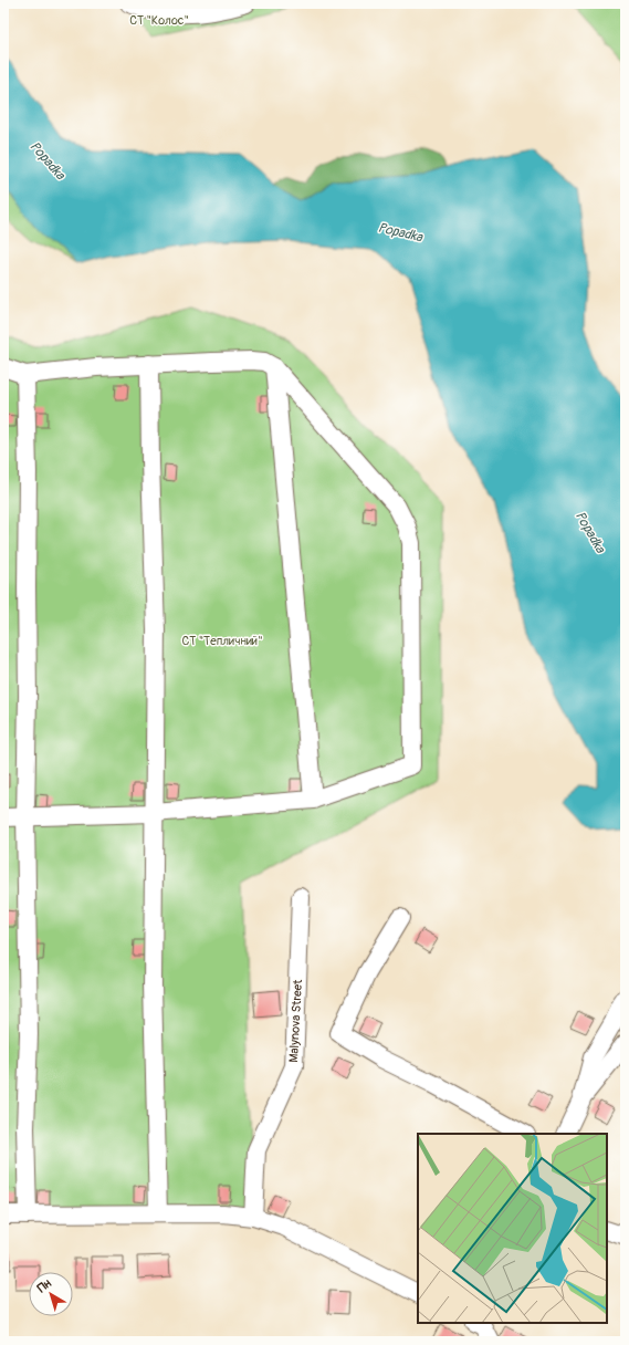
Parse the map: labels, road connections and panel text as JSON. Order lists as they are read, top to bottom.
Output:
{
  "streets": {
    "street": ["Malynova Street"]
  },
  "water": ["Popadka"],
  "parks": ["СТ \"Колос\"", "СТ \"Тепличний\""],
  "north": "top left"
}
